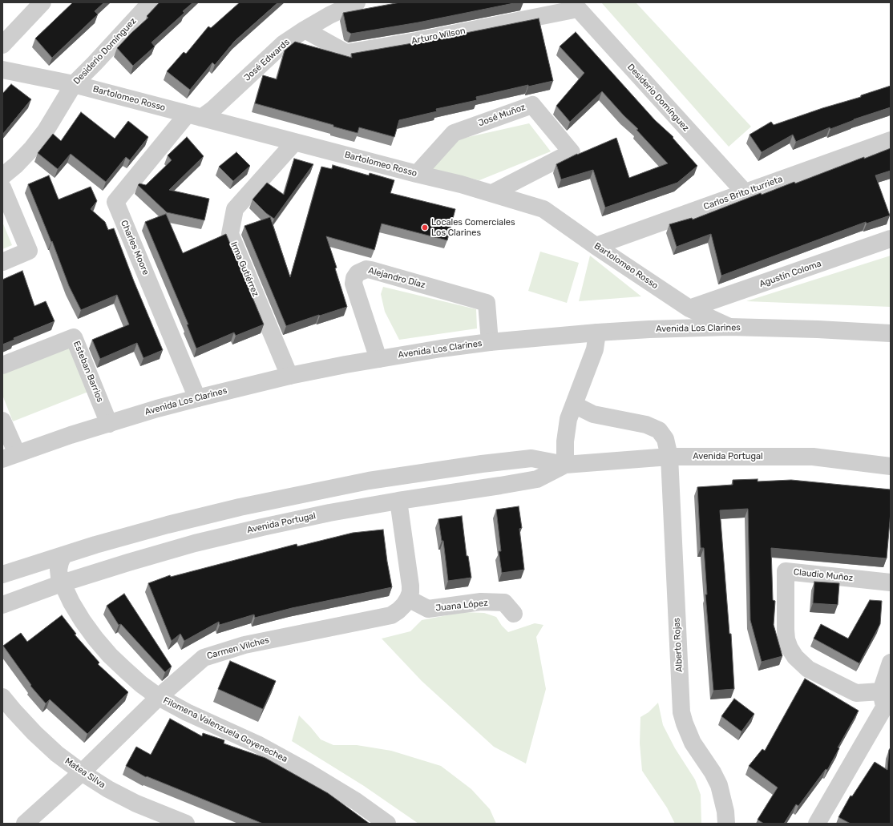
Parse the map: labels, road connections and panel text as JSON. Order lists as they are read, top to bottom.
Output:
{
  "streets": {
    "street": [
      "Arturo Wilson",
      "Desiderio Domínguez",
      "José Edwards",
      "Bartolomeo Rosso",
      "José Muñoz",
      "Carlos Brito Iturrieta",
      "Charles Moore",
      "Irma Gutiérrez",
      "Agustín Coloma",
      "Alejandro Díaz",
      "Avenida Los Clarines",
      "Esteban Barrios",
      "Avenida Portugal",
      "Claudio Muñoz",
      "Juana López",
      "Alberto Rojas",
      "Carmen Vilches",
      "Filomena Valenzuela Goyenechea",
      "Matea Silva"
    ]
  },
  "crossings": [
    ["Arturo Wilson", "Desiderio Domínguez"],
    ["Arturo Wilson", "José Edwards"],
    ["Desiderio Domínguez", "Bartolomeo Rosso"],
    ["Desiderio Domínguez", "Carlos Brito Iturrieta"],
    ["José Edwards", "Bartolomeo Rosso"],
    ["José Edwards", "Charles Moore"],
    ["Bartolomeo Rosso", "José Muñoz"],
    ["Bartolomeo Rosso", "Carlos Brito Iturrieta"],
    ["Bartolomeo Rosso", "Charles Moore"],
    ["Bartolomeo Rosso", "Irma Gutiérrez"],
    ["Bartolomeo Rosso", "Agustín Coloma"],
    ["Bartolomeo Rosso", "Avenida Los Clarines"],
    ["Charles Moore", "Avenida Los Clarines"],
    ["Irma Gutiérrez", "Avenida Los Clarines"],
    ["Alejandro Díaz", "Avenida Los Clarines"],
    ["Avenida Los Clarines", "Esteban Barrios"],
    ["Avenida Portugal", "Alberto Rojas"],
    ["Avenida Portugal", "Filomena Valenzuela Goyenechea"],
    ["Juana López", "Carmen Vilches"],
    ["Carmen Vilches", "Filomena Valenzuela Goyenechea"],
    ["Carmen Vilches", "Matea Silva"]
  ],
  "places": ["Locales Comerciales Los Clarines"]
}
